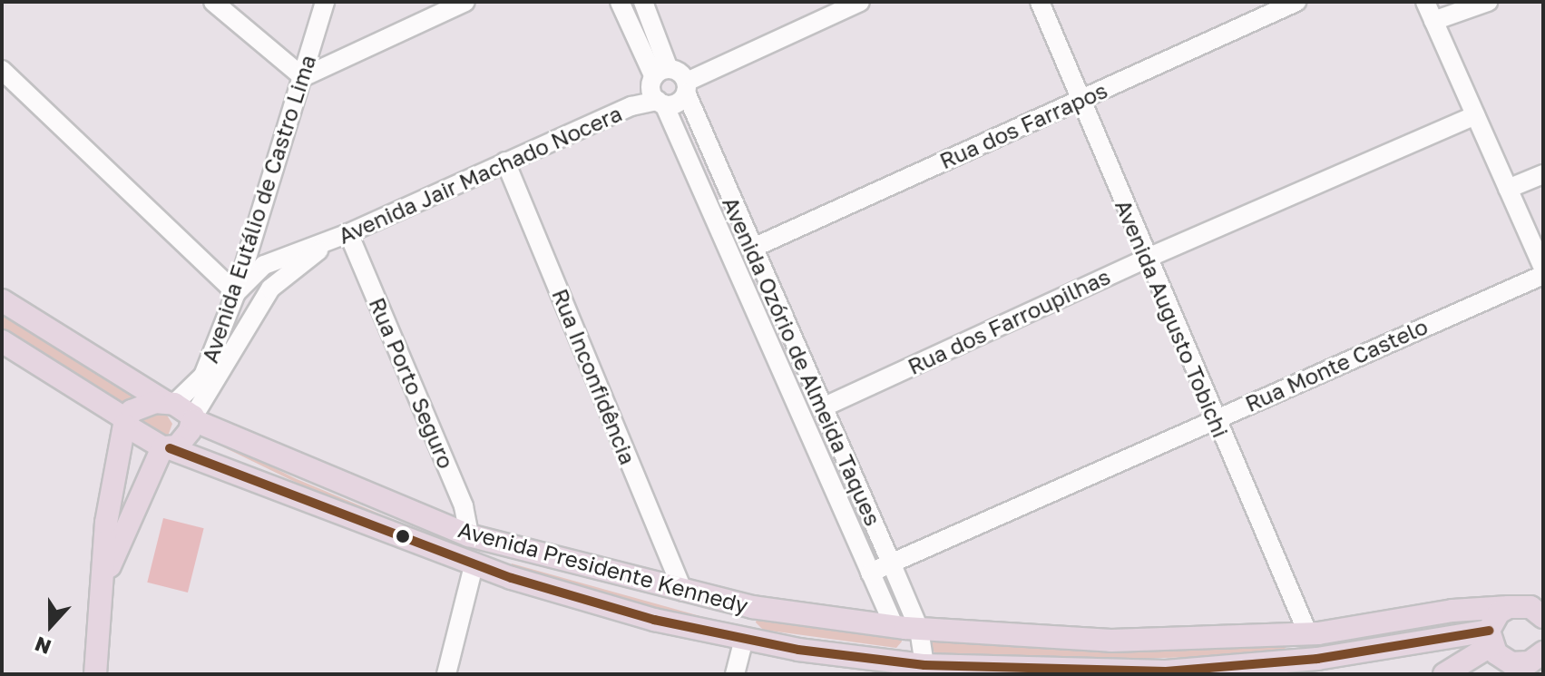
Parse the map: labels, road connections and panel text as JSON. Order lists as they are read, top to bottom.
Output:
{
  "streets": {
    "main road": ["Avenida Presidente Kennedy"],
    "street": [
      "Rua dos Farrapos",
      "Avenida Jair Machado Nocera",
      "Avenida Eutálio de Castro Lima",
      "Avenida Augusto Tobichi",
      "Rua dos Farroupilhas",
      "Avenida Ozório de Almeida Taques",
      "Rua Monte Castelo",
      "Rua Inconfidência",
      "Rua Porto Seguro"
    ]
  },
  "crossings": [
    ["Rua dos Farrapos", "Avenida Augusto Tobichi"],
    ["Rua dos Farrapos", "Avenida Ozório de Almeida Taques"],
    ["Avenida Jair Machado Nocera", "Avenida Eutálio de Castro Lima"],
    ["Avenida Jair Machado Nocera", "Avenida Ozório de Almeida Taques"],
    ["Avenida Jair Machado Nocera", "Rua Inconfidência"],
    ["Avenida Jair Machado Nocera", "Rua Porto Seguro"],
    ["Avenida Eutálio de Castro Lima", "Avenida Presidente Kennedy"],
    ["Avenida Augusto Tobichi", "Rua dos Farroupilhas"],
    ["Avenida Augusto Tobichi", "Rua Monte Castelo"],
    ["Avenida Augusto Tobichi", "Avenida Presidente Kennedy"],
    ["Rua dos Farroupilhas", "Avenida Ozório de Almeida Taques"],
    ["Avenida Ozório de Almeida Taques", "Rua Monte Castelo"],
    ["Avenida Ozório de Almeida Taques", "Avenida Presidente Kennedy"],
    ["Rua Inconfidência", "Avenida Presidente Kennedy"],
    ["Rua Porto Seguro", "Avenida Presidente Kennedy"]
  ],
  "north": "bottom"
}
